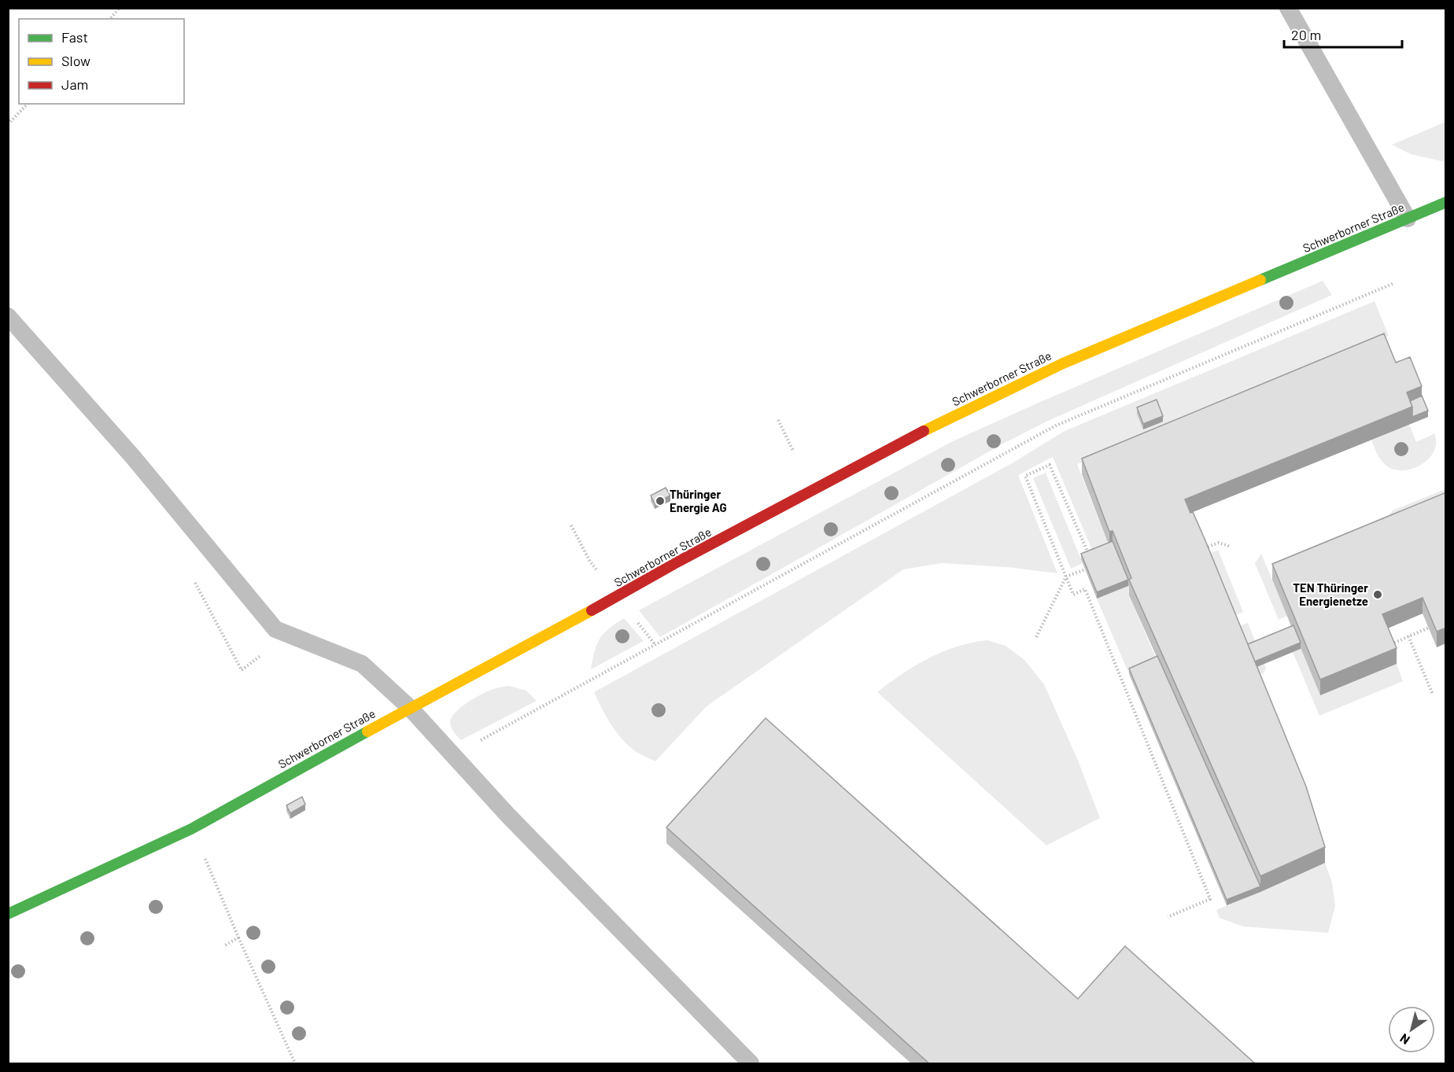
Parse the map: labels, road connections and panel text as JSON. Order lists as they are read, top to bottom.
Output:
{
  "streets": {
    "street": ["Schwerborner Straße"]
  },
  "places": ["Thüringer Energie AG", "TEN Thüringer Energienetze"],
  "legend": ["Fast", "Slow", "Jam"],
  "scale_bar": "20 m",
  "north": "bottom left"
}
